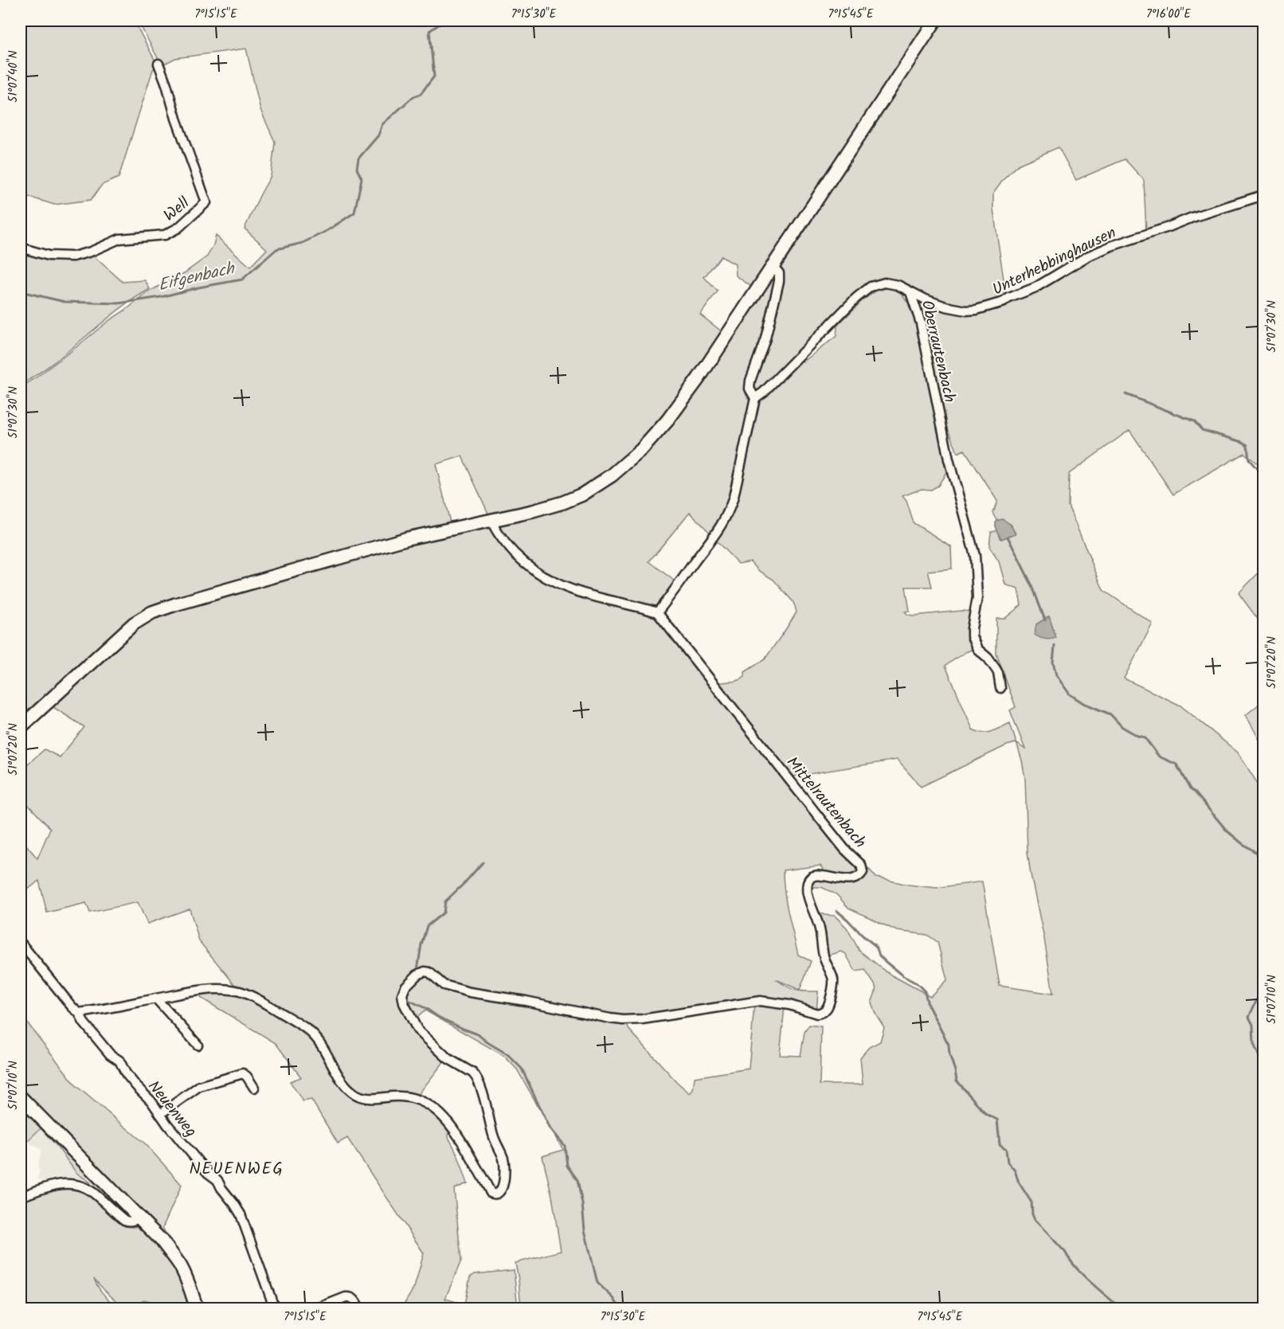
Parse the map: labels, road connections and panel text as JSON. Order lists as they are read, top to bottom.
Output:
{
  "streets": {
    "street": [
      "Well",
      "Unterhebbinghausen",
      "Oberrautenbach",
      "Mittelrautenbach",
      "Neuenweg"
    ]
  },
  "crossings": [
    ["Unterhebbinghausen", "Oberrautenbach"]
  ],
  "districts": ["NEUENWEG"],
  "water": ["Eifgenbach"],
  "coordinates": [
    "7°15'15\"E",
    "7°15'30\"E",
    "7°15'45\"E",
    "7°16'00\"E",
    "51°07'40\"N",
    "51°07'30\"N",
    "51°07'20\"N",
    "51°07'10\"N"
  ]
}
